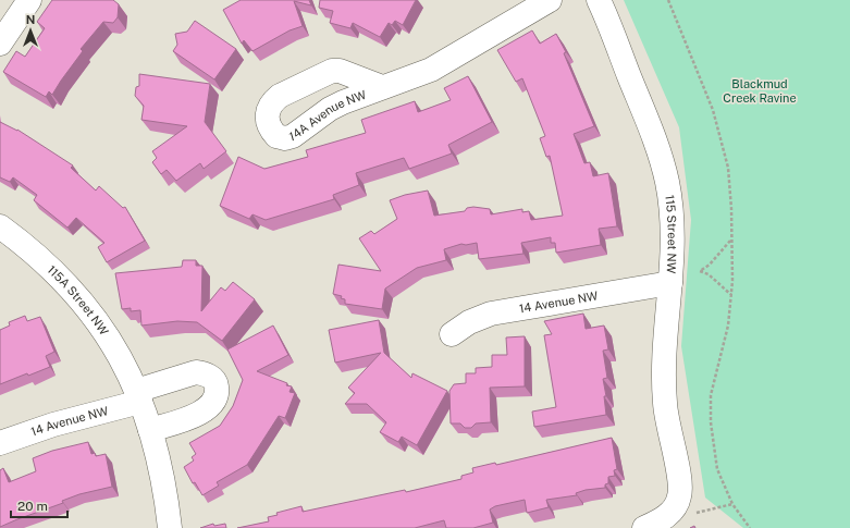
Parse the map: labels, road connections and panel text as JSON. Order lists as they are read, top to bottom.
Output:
{
  "streets": {
    "street": [
      "14A Avenue NW",
      "115 Street NW",
      "115A Street NW",
      "14 Avenue NW"
    ]
  },
  "crossings": [
    ["115 Street NW", "14 Avenue NW"],
    ["115A Street NW", "14 Avenue NW"]
  ],
  "parks": ["Blackmud Creek Ravine"],
  "scale_bar": "20 m",
  "north": "top"
}
